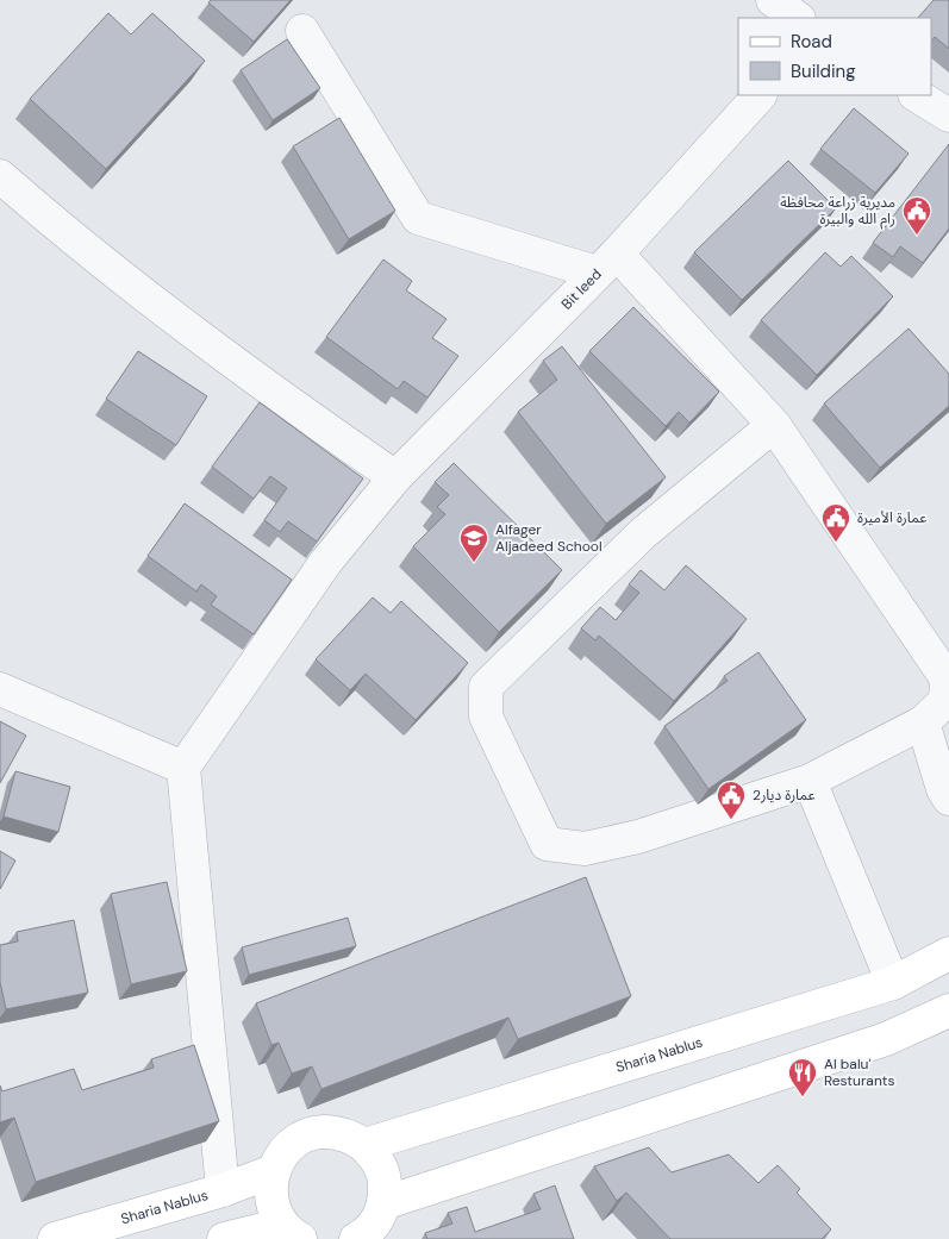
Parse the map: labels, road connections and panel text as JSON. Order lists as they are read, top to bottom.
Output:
{
  "streets": {
    "main road": ["Sharia Nablus"],
    "street": ["Bit leed"]
  },
  "places": {
    "public building": ["مديرية زراعة محافظة رام الله والبيرة", "عمارة الأميرة", "عمارة ديار2"],
    "school or university": ["Alfager Aljadeed School"],
    "restaurant": ["Al balu' Resturants"]
  },
  "legend": ["Road", "Building"]
}
